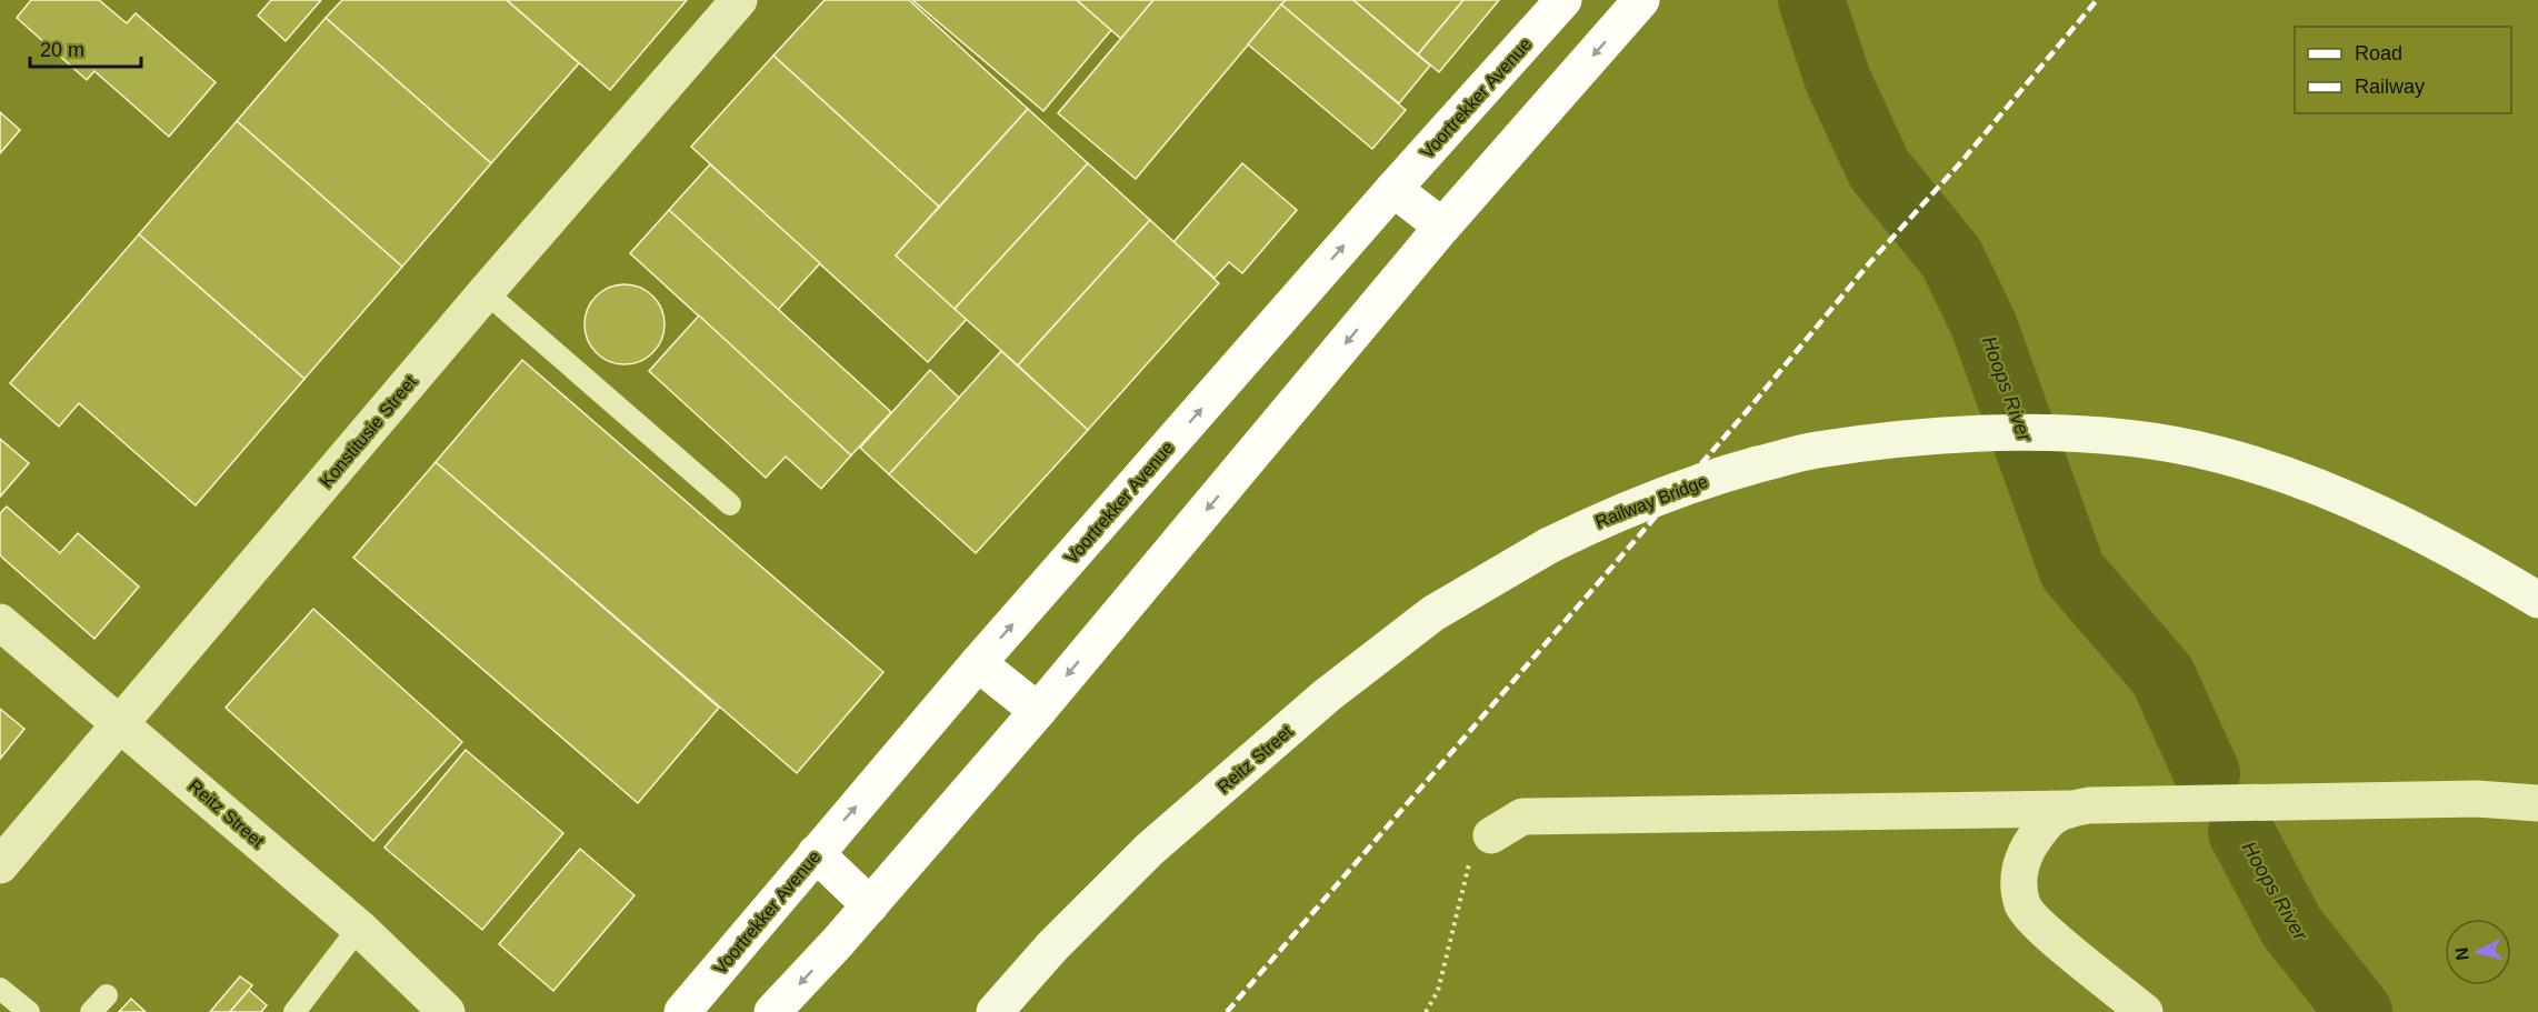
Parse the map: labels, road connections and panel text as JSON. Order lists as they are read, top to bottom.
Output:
{
  "streets": {
    "main road": ["Voortrekker Avenue"],
    "street": ["Konstitusie Street", "Railway Bridge", "Reitz Street"]
  },
  "crossings": [
    ["Konstitusie Street", "Reitz Street"],
    ["Railway Bridge", "Reitz Street"]
  ],
  "water": ["Hoops River"],
  "legend": ["Road", "Railway"],
  "scale_bar": "20 m",
  "north": "left"
}
